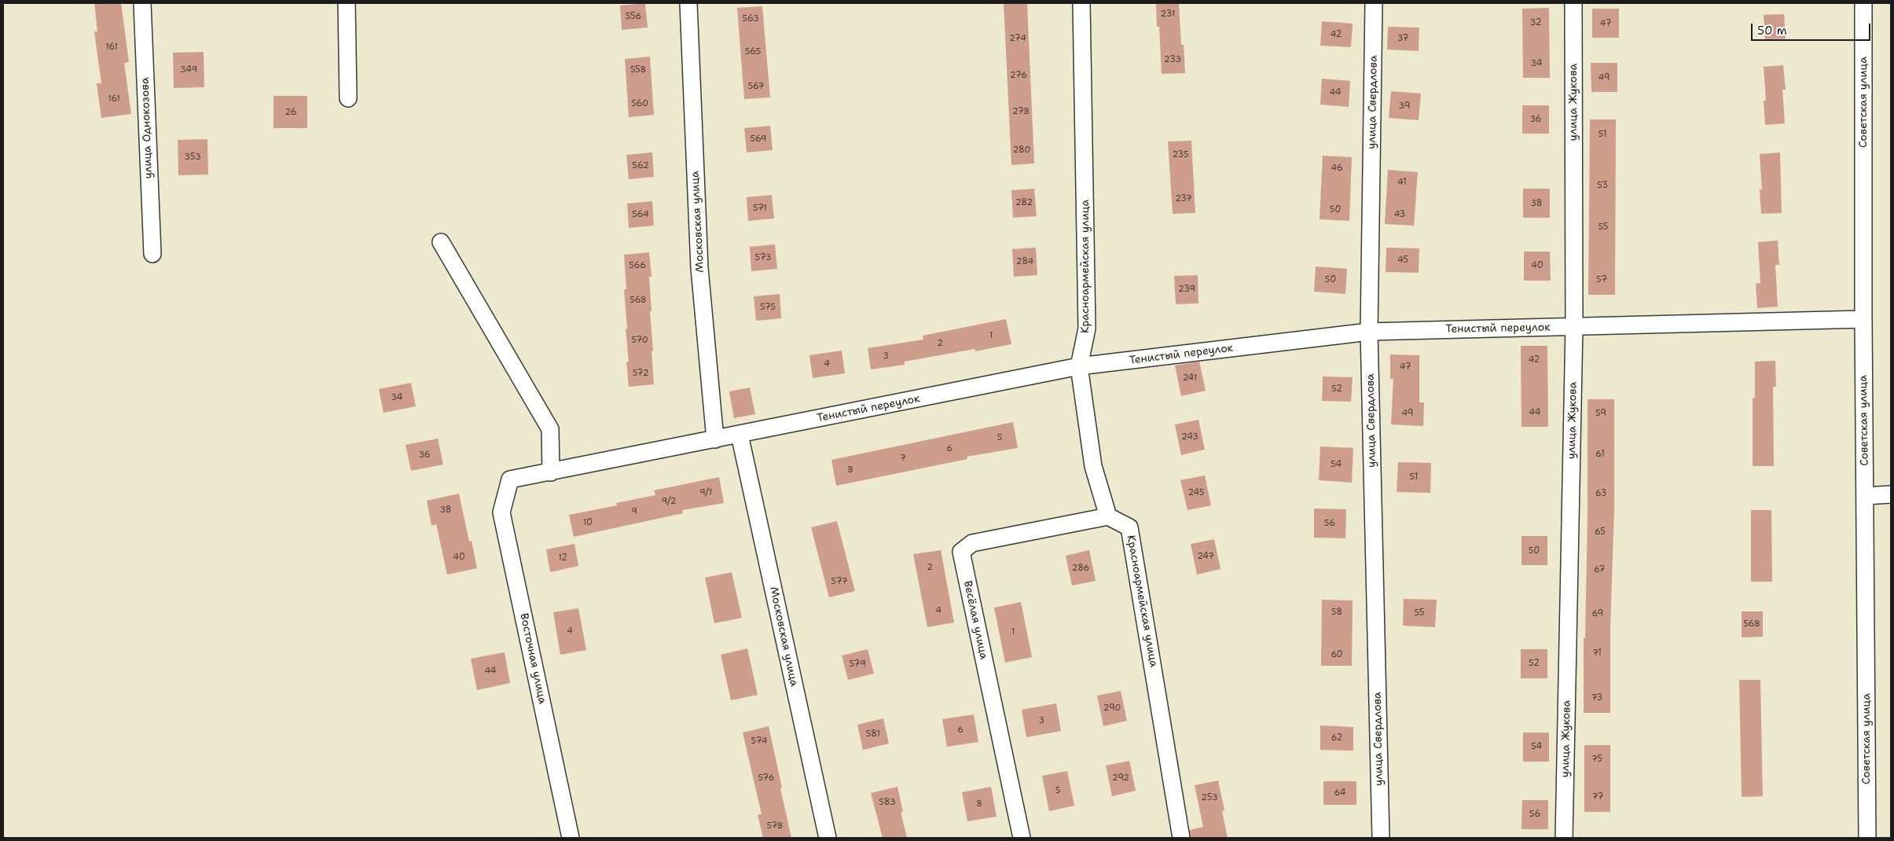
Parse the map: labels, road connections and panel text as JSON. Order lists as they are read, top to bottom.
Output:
{
  "streets": {
    "street": [
      "улица Свердлова",
      "улица Жукова",
      "Советская улица",
      "улица Однокозова",
      "Московская улица",
      "Красноармейская улица",
      "Тенистый переулок",
      "Весёлая улица",
      "Восточная улица"
    ]
  },
  "crossings": [
    ["улица Свердлова", "Тенистый переулок"],
    ["улица Жукова", "Тенистый переулок"],
    ["Советская улица", "Тенистый переулок"],
    ["Московская улица", "Тенистый переулок"],
    ["Красноармейская улица", "Тенистый переулок"],
    ["Красноармейская улица", "Весёлая улица"],
    ["Тенистый переулок", "Восточная улица"]
  ],
  "house_numbers": [
    "231",
    "556",
    "563",
    "32",
    "47",
    "42",
    "274",
    "37",
    "161",
    "565",
    "233",
    "34",
    "349",
    "558",
    "276",
    "49",
    "567",
    "44",
    "161",
    "560",
    "39",
    "278",
    "26",
    "36",
    "51",
    "569",
    "280",
    "235",
    "353",
    "562",
    "46",
    "41",
    "53",
    "237",
    "282",
    "38",
    "571",
    "50",
    "564",
    "43",
    "55",
    "573",
    "45",
    "284",
    "566",
    "40",
    "50",
    "57",
    "239",
    "568",
    "575",
    "1",
    "570",
    "2",
    "3",
    "42",
    "4",
    "47",
    "572",
    "241",
    "52",
    "34",
    "44",
    "49",
    "59",
    "243",
    "5",
    "6",
    "61",
    "36",
    "7",
    "54",
    "8",
    "51",
    "9/1",
    "245",
    "63",
    "9/2",
    "38",
    "9",
    "10",
    "56",
    "65",
    "50",
    "247",
    "40",
    "12",
    "2",
    "286",
    "67",
    "577",
    "4",
    "58",
    "55",
    "69",
    "568",
    "4",
    "1",
    "71",
    "60",
    "52",
    "579",
    "44",
    "73",
    "290",
    "3",
    "6",
    "581",
    "62",
    "574",
    "54",
    "75",
    "576",
    "292",
    "5",
    "64",
    "77",
    "253",
    "583",
    "8",
    "56",
    "578"
  ],
  "scale_bar": "50 m"
}
